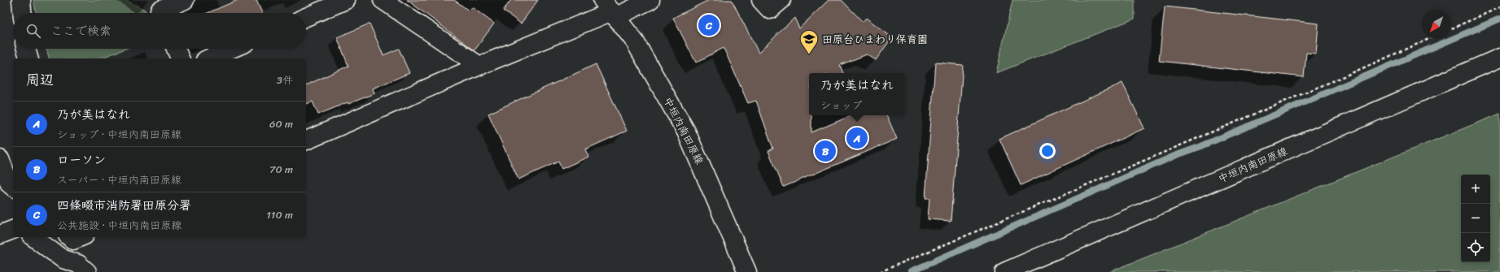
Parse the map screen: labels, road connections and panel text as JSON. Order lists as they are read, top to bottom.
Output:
{
  "streets": {
    "street": ["中垣内南田原線"]
  },
  "places": {
    "school or university": ["田原台ひまわり保育園"]
  },
  "north": "bottom left",
  "page": {
    "pins": ["C", "A", "B"],
    "search": "ここで検索",
    "heading": ["周辺", "3件"],
    "popup": ["乃が美はなれ", "ショップ"],
    "list": [
      {
        "mark": "A",
        "name": "乃が美はなれ",
        "note": "ショップ · 中垣内南田原線",
        "value": "60 m"
      },
      {
        "mark": "B",
        "name": "ローソン",
        "note": "スーパー · 中垣内南田原線",
        "value": "70 m"
      },
      {
        "mark": "C",
        "name": "四條畷市消防署田原分署",
        "note": "公共施設 · 中垣内南田原線",
        "value": "110 m"
      }
    ],
    "map_buttons": ["+", "−"]
  }
}
